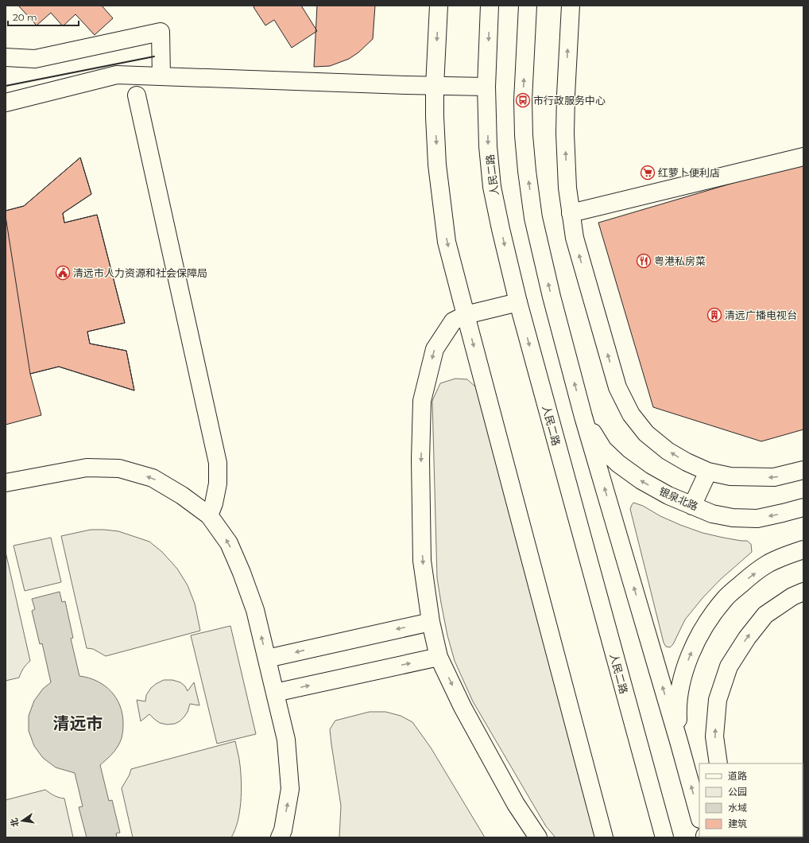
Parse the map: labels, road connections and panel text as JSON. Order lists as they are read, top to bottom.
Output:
{
  "streets": {
    "main road": ["人民二路", "银泉北路"]
  },
  "districts": ["清远市"],
  "places": {
    "bus stop": ["市行政服务中心"],
    "supermarket": ["红萝卜便利店"],
    "restaurant": ["粤港私房菜"],
    "public building": ["清远市人力资源和社会保障局"],
    "building": ["清远广播电视台"]
  },
  "legend": [
    "道路",
    "公园",
    "水域",
    "建筑"
  ],
  "scale_bar": "20 m",
  "north": "left"
}
